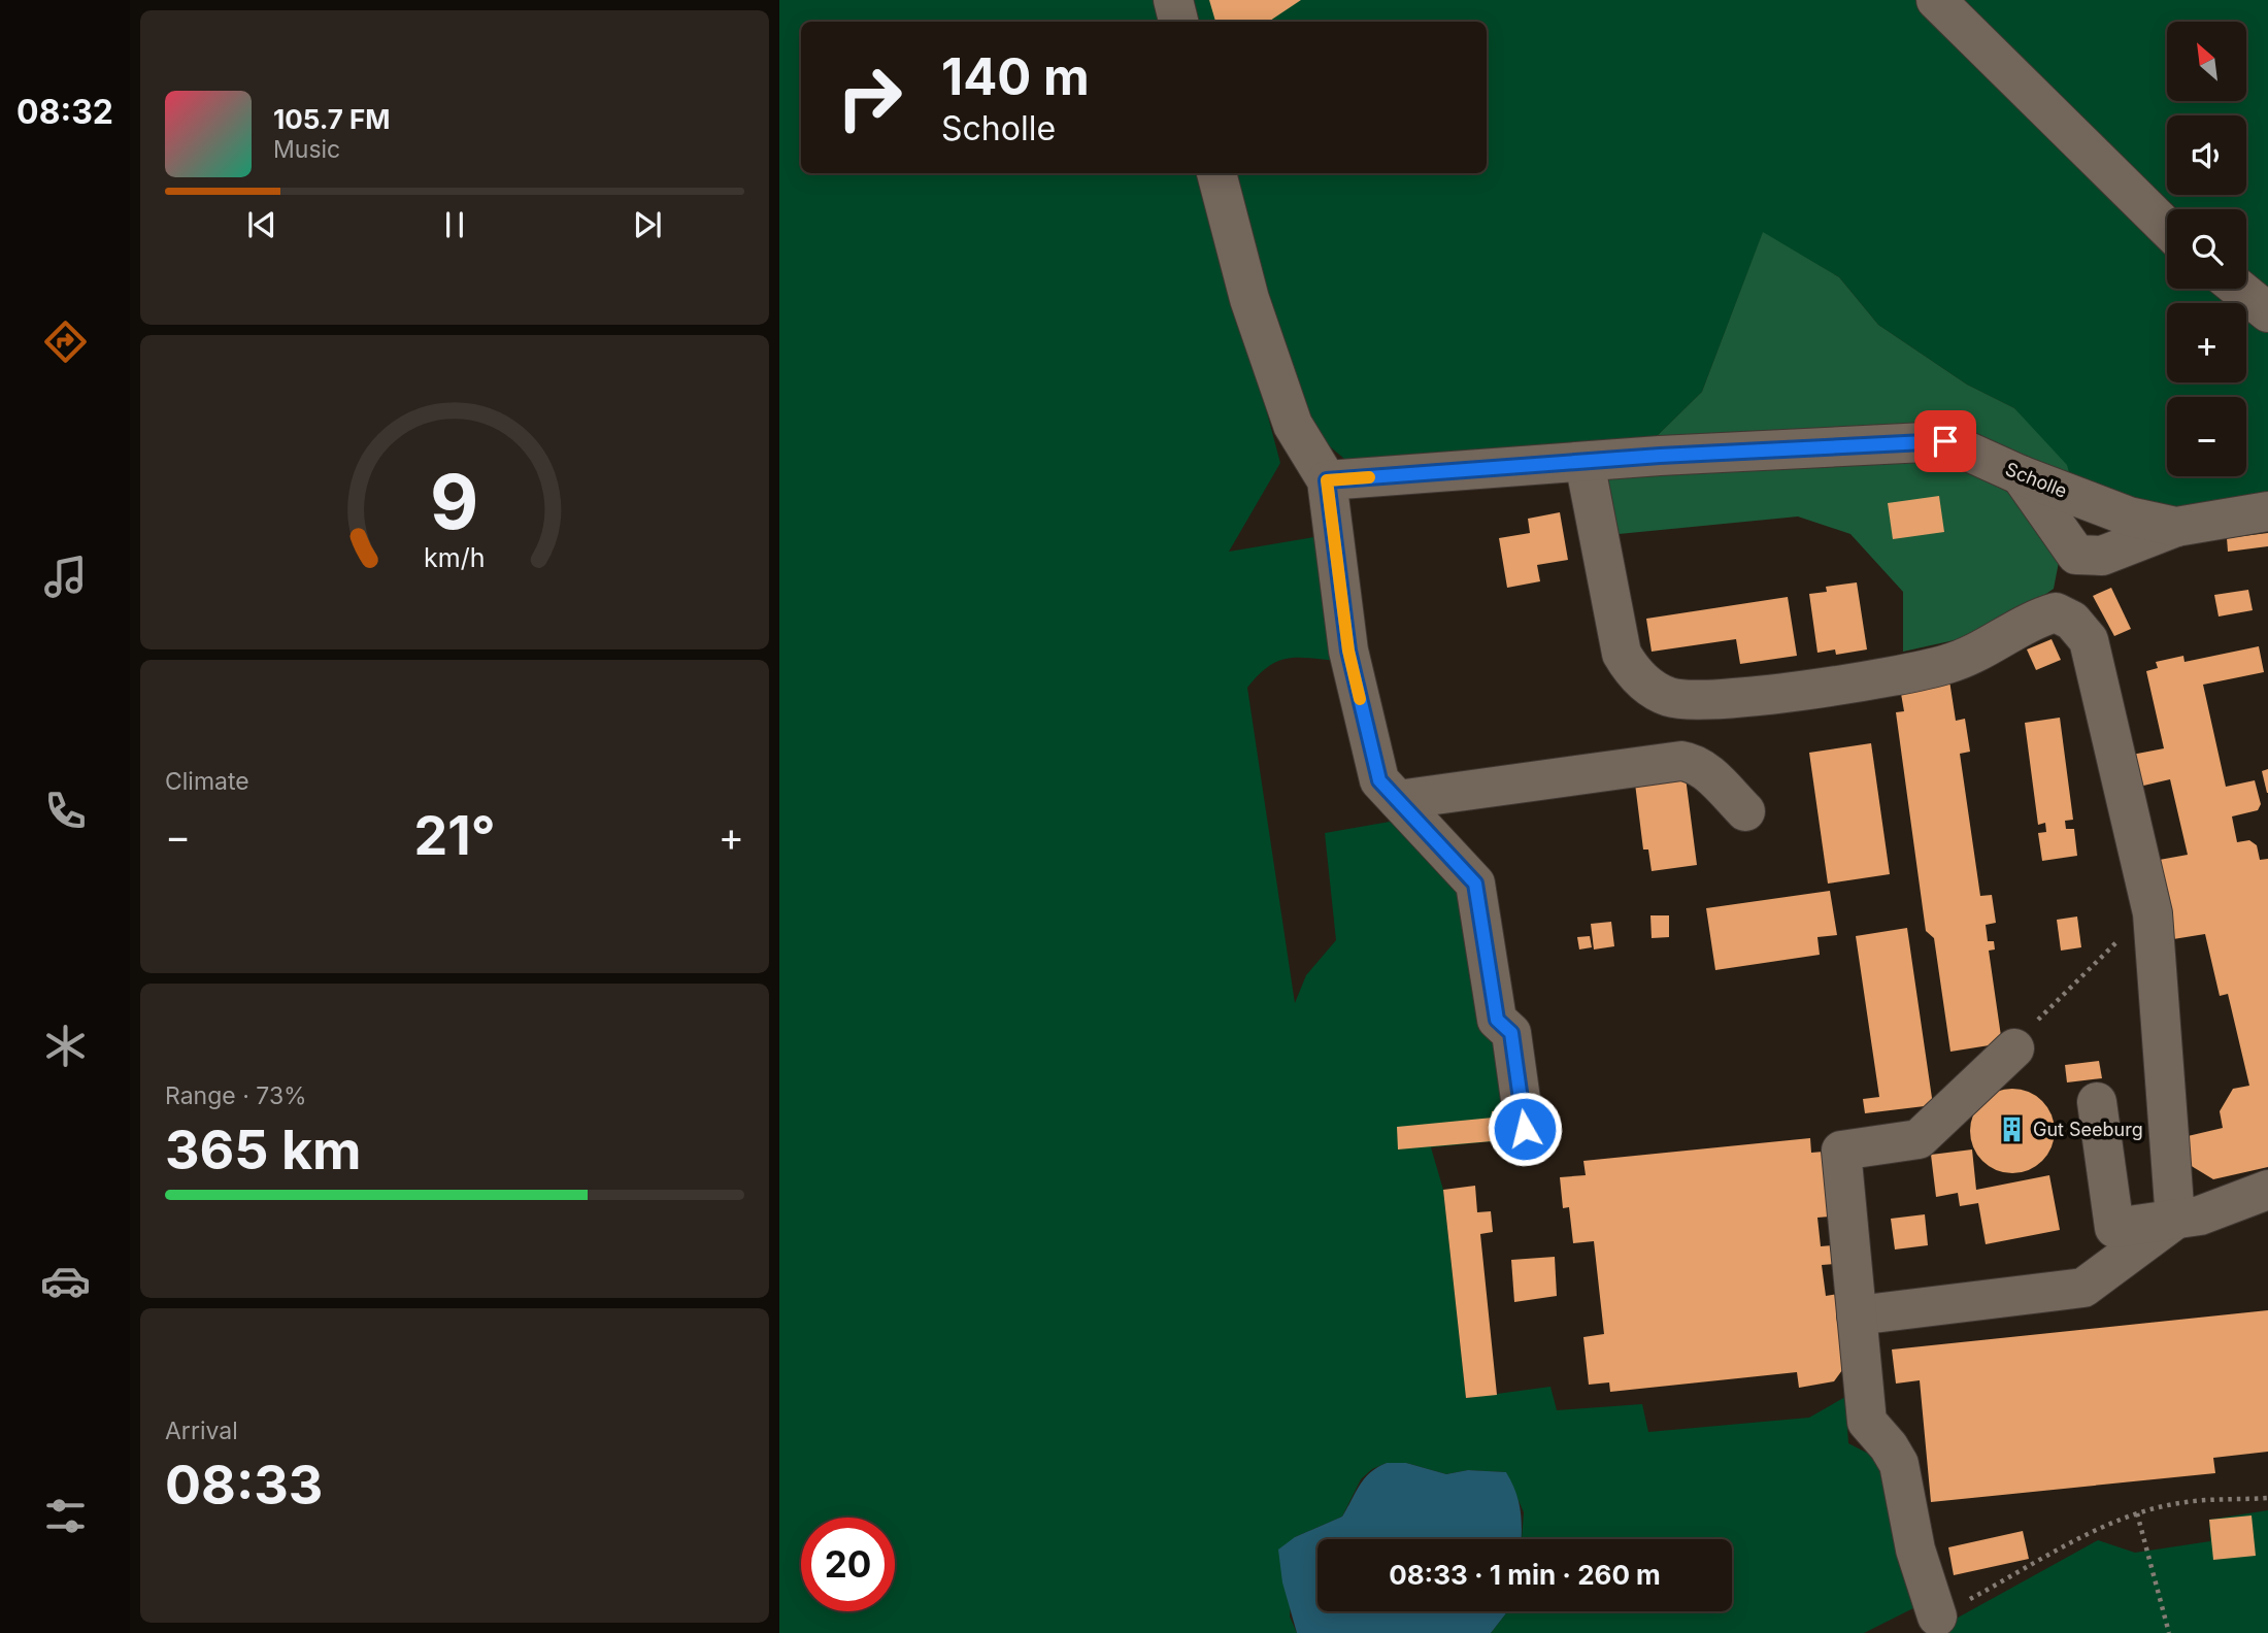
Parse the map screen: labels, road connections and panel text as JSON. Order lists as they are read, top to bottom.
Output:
{
  "streets": {
    "lane": ["Scholle"]
  },
  "places": {
    "building": ["Gut Seeburg"]
  },
  "north": "top left",
  "page": {
    "tabs": "08:32",
    "map_buttons": ["+", "−"],
    "turn": ["140 m", "Scholle"],
    "song": ["105.7 FM", "Music"],
    "tile": [
      "Climate",
      ["Range · 73%", "365 km"],
      ["Arrival", "08:33"]
    ],
    "heat": ["−", "21°", "+"],
    "limit": "20",
    "trip": "08:33 · 1 min · 260 m",
    "gauge": ["9", "km/h"]
  }
}
